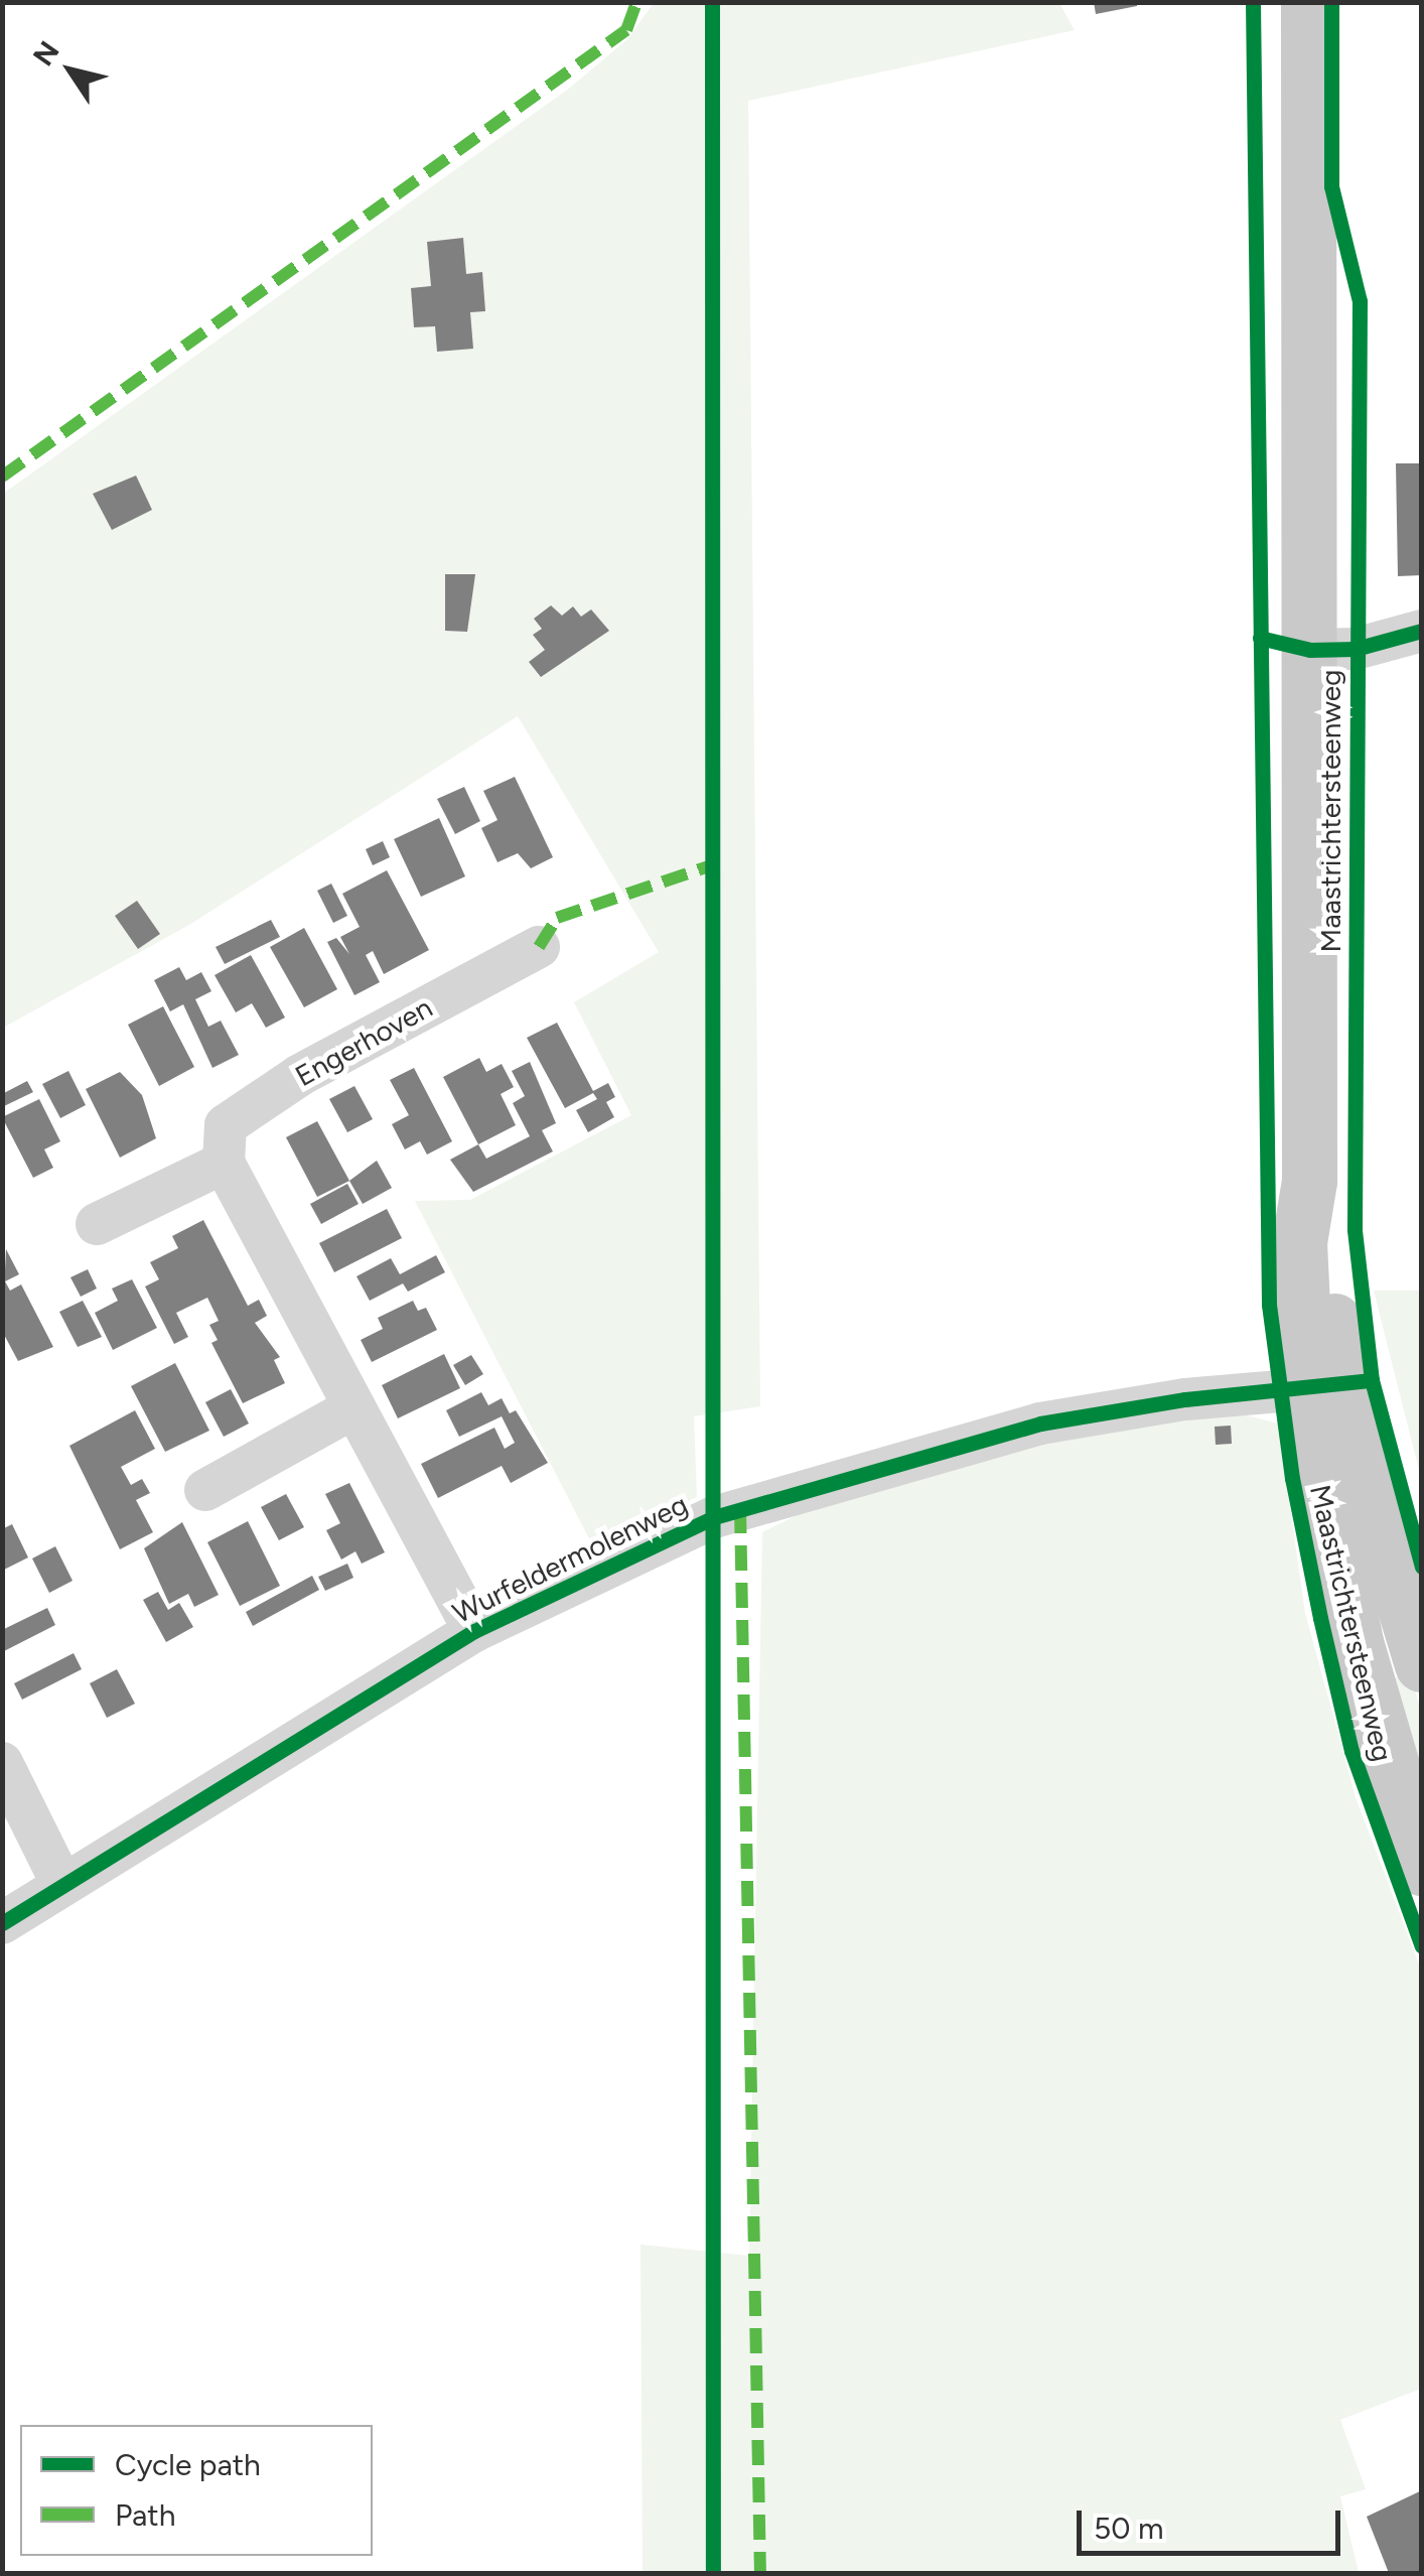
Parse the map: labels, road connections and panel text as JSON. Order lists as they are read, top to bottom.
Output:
{
  "streets": {
    "main road": ["Maastrichtersteenweg"],
    "street": ["Engerhoven", "Wurfeldermolenweg"]
  },
  "crossings": [
    ["Maastrichtersteenweg", "Wurfeldermolenweg"]
  ],
  "legend": ["Cycle path", "Path"],
  "scale_bar": "50 m",
  "north": "top left"
}
